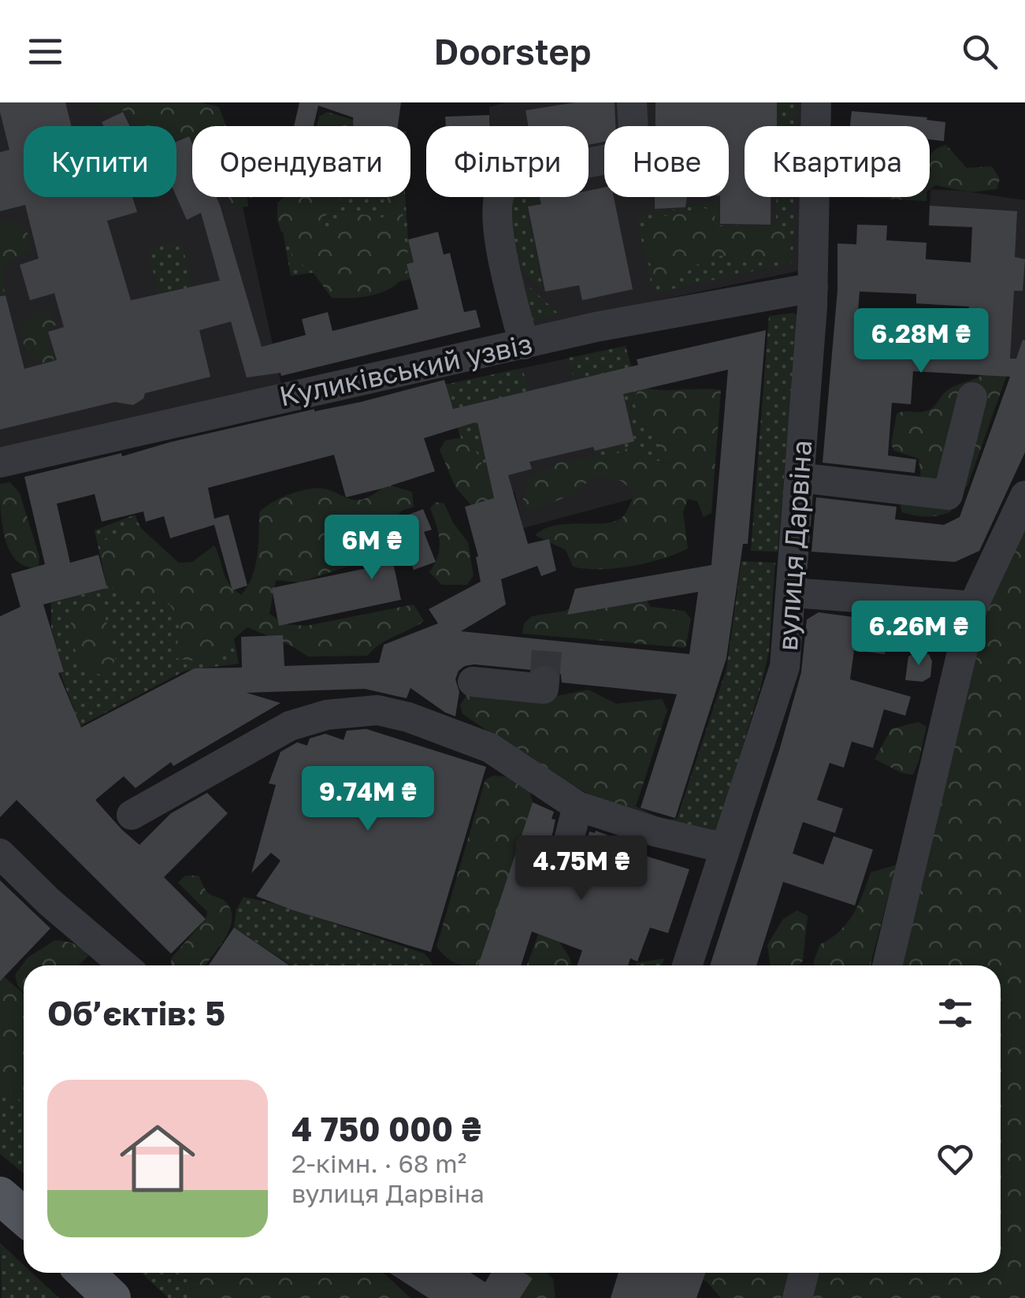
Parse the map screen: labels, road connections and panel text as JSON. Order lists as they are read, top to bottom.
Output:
{
  "streets": {
    "street": ["Куликівський узвіз", "вулиця Дарвіна"]
  },
  "crossings": [
    ["Куликівський узвіз", "вулиця Дарвіна"]
  ],
  "page": {
    "header": "Doorstep",
    "chip": [
      "Купити",
      "Орендувати",
      "Фільтри",
      "Нове",
      "Квартира"
    ],
    "price": [
      "6.28M ₴",
      "6M ₴",
      "6.26M ₴",
      "9.74M ₴",
      "4.75M ₴"
    ],
    "heading": "Об’єктів: 5",
    "list": [
      {
        "name": "4 750 000 ₴",
        "note": "2-кімн. · 68 m² · вулиця Дарвіна"
      }
    ]
  }
}
